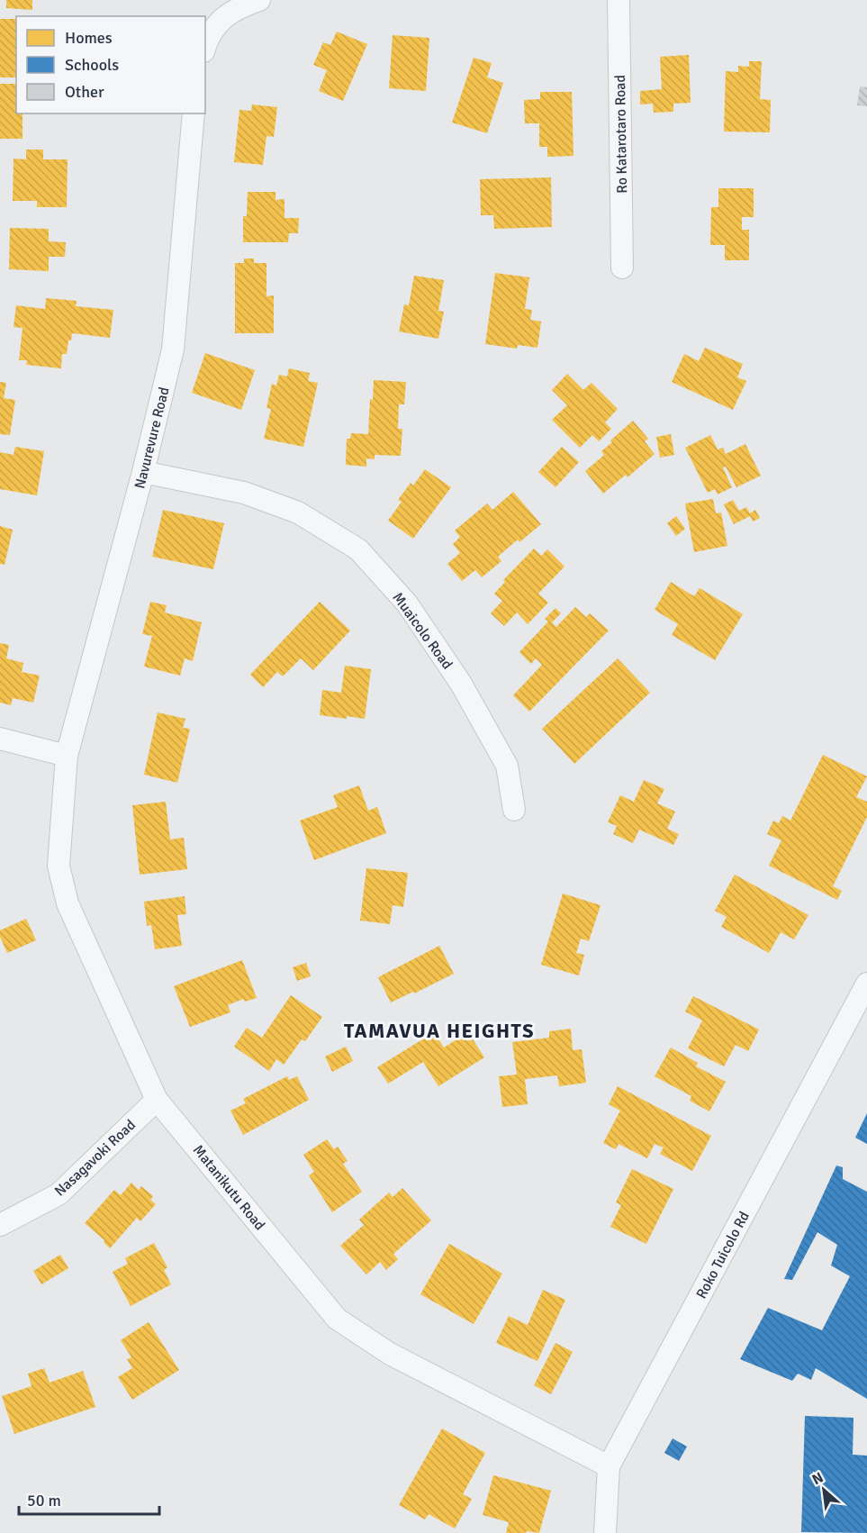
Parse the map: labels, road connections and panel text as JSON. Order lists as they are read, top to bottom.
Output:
{
  "streets": {
    "street": [
      "Ro Katarotaro Road",
      "Navurevure Road",
      "Muaicolo Road",
      "Nasagavoki Road",
      "Matanikutu Road",
      "Roko Tuicolo Rd"
    ]
  },
  "crossings": [
    ["Navurevure Road", "Muaicolo Road"],
    ["Navurevure Road", "Matanikutu Road"],
    ["Nasagavoki Road", "Matanikutu Road"],
    ["Matanikutu Road", "Roko Tuicolo Rd"]
  ],
  "districts": ["TAMAVUA HEIGHTS"],
  "legend": ["Homes", "Schools", "Other"],
  "scale_bar": "50 m",
  "north": "top left"
}
